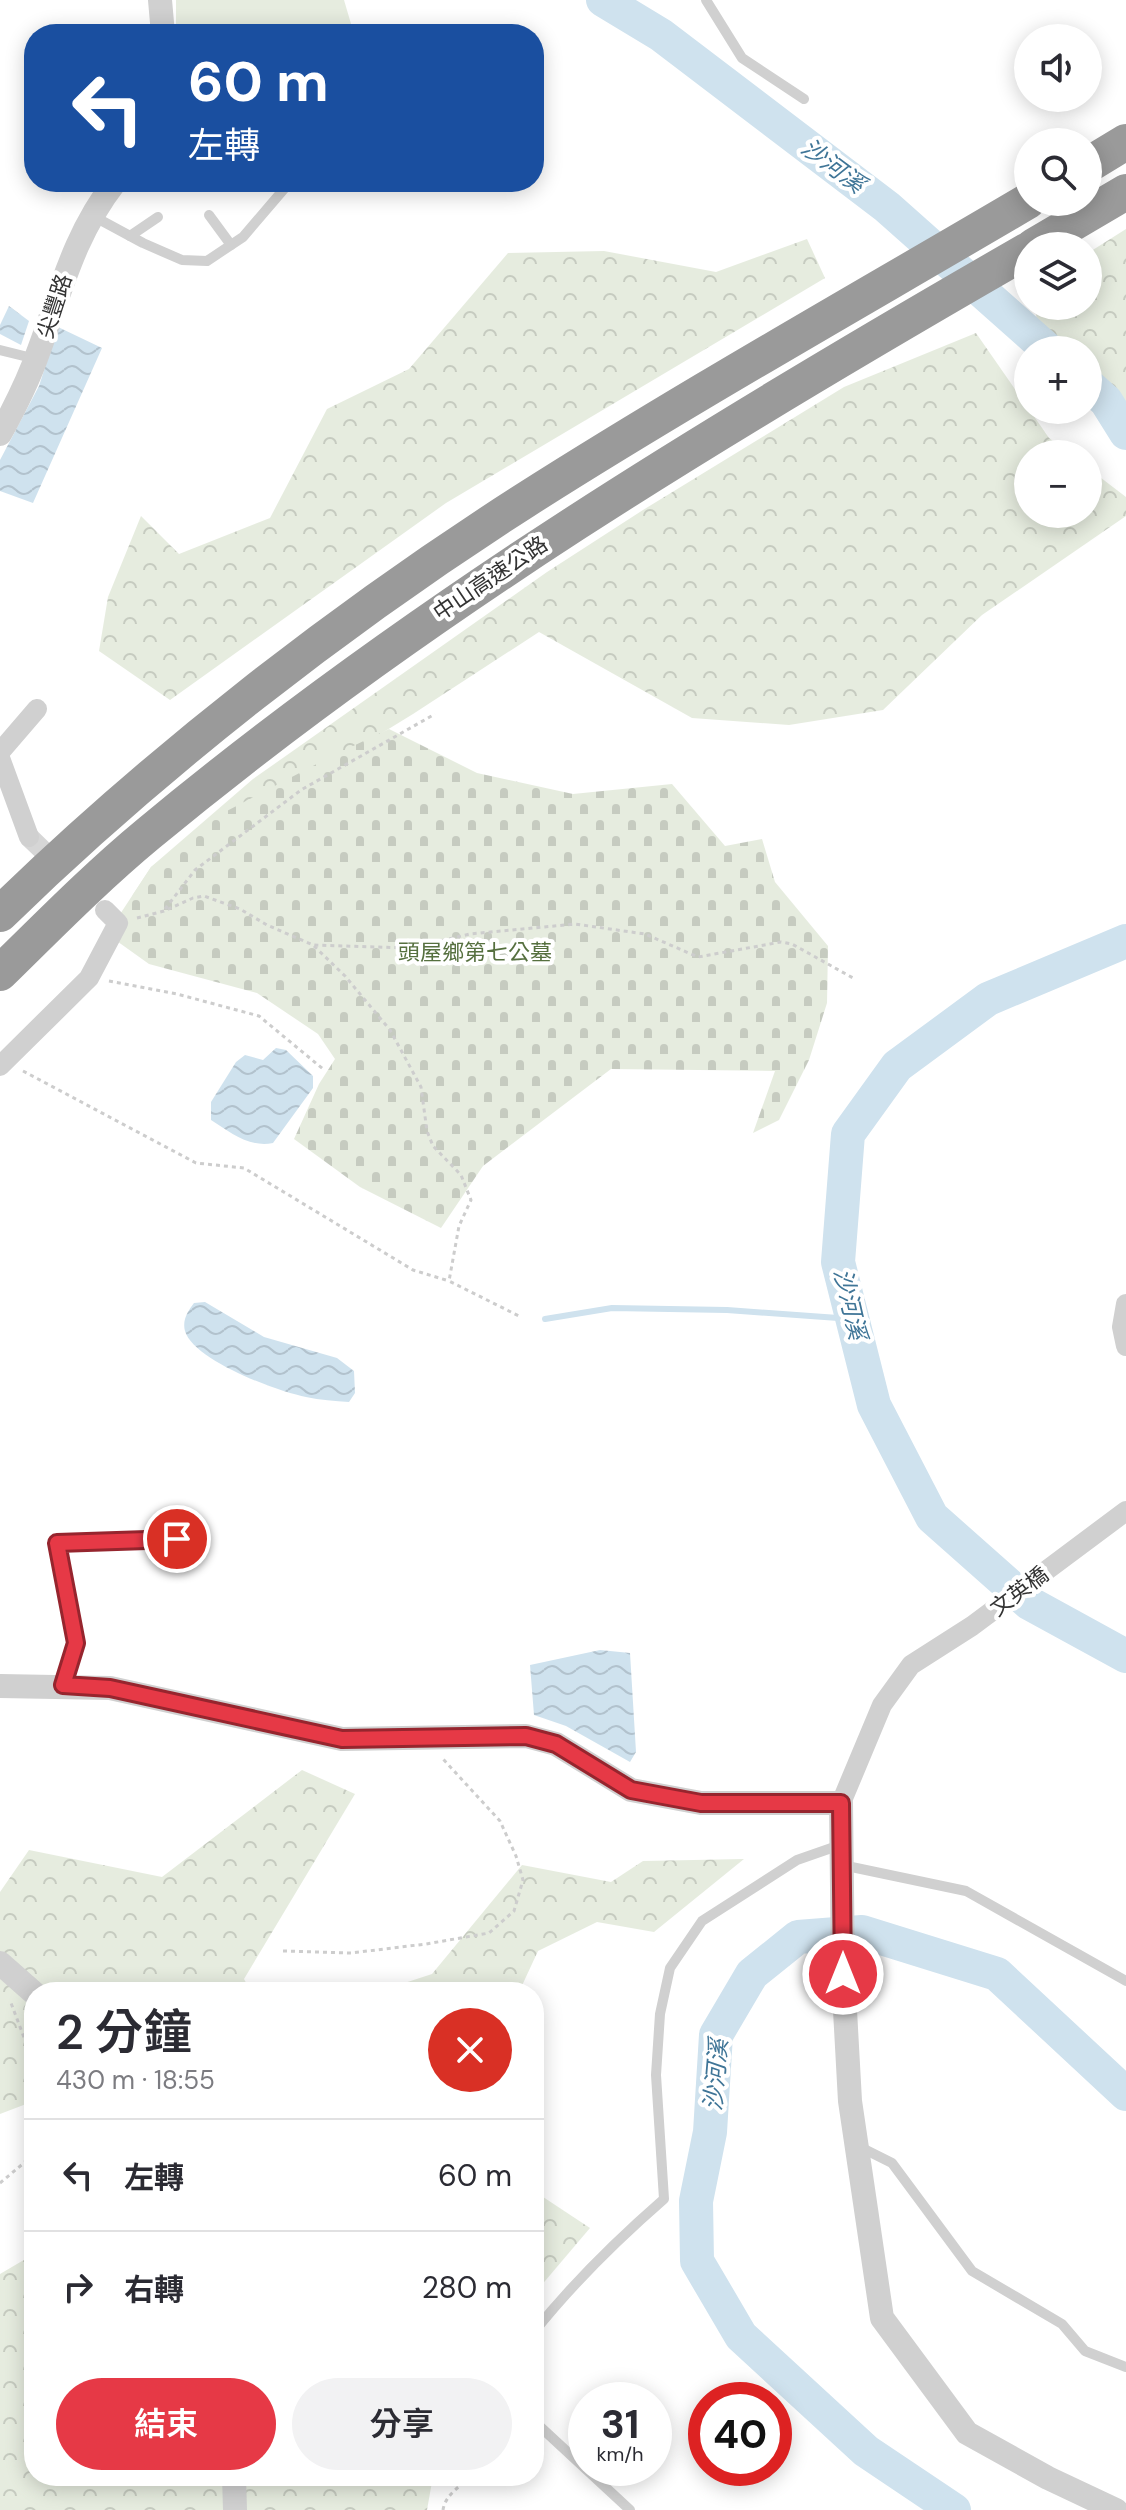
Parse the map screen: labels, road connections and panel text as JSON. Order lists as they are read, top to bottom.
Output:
{
  "streets": {
    "highway": ["中山高速公路"],
    "street": ["尖豐路", "文英橋"]
  },
  "water": ["沙河溪"],
  "parks": ["頭屋鄉第七公墓"],
  "page": {
    "map_buttons": ["+", "−"],
    "turn": ["60 m", "左轉"],
    "heading": ["2 分鐘", "430 m · 18:55"],
    "list": [
      {
        "name": "左轉",
        "value": "60 m"
      },
      {
        "name": "右轉",
        "value": "280 m"
      }
    ],
    "buttons": ["結束", "分享"],
    "speed": "31 km/h",
    "limit": "40"
  }
}
